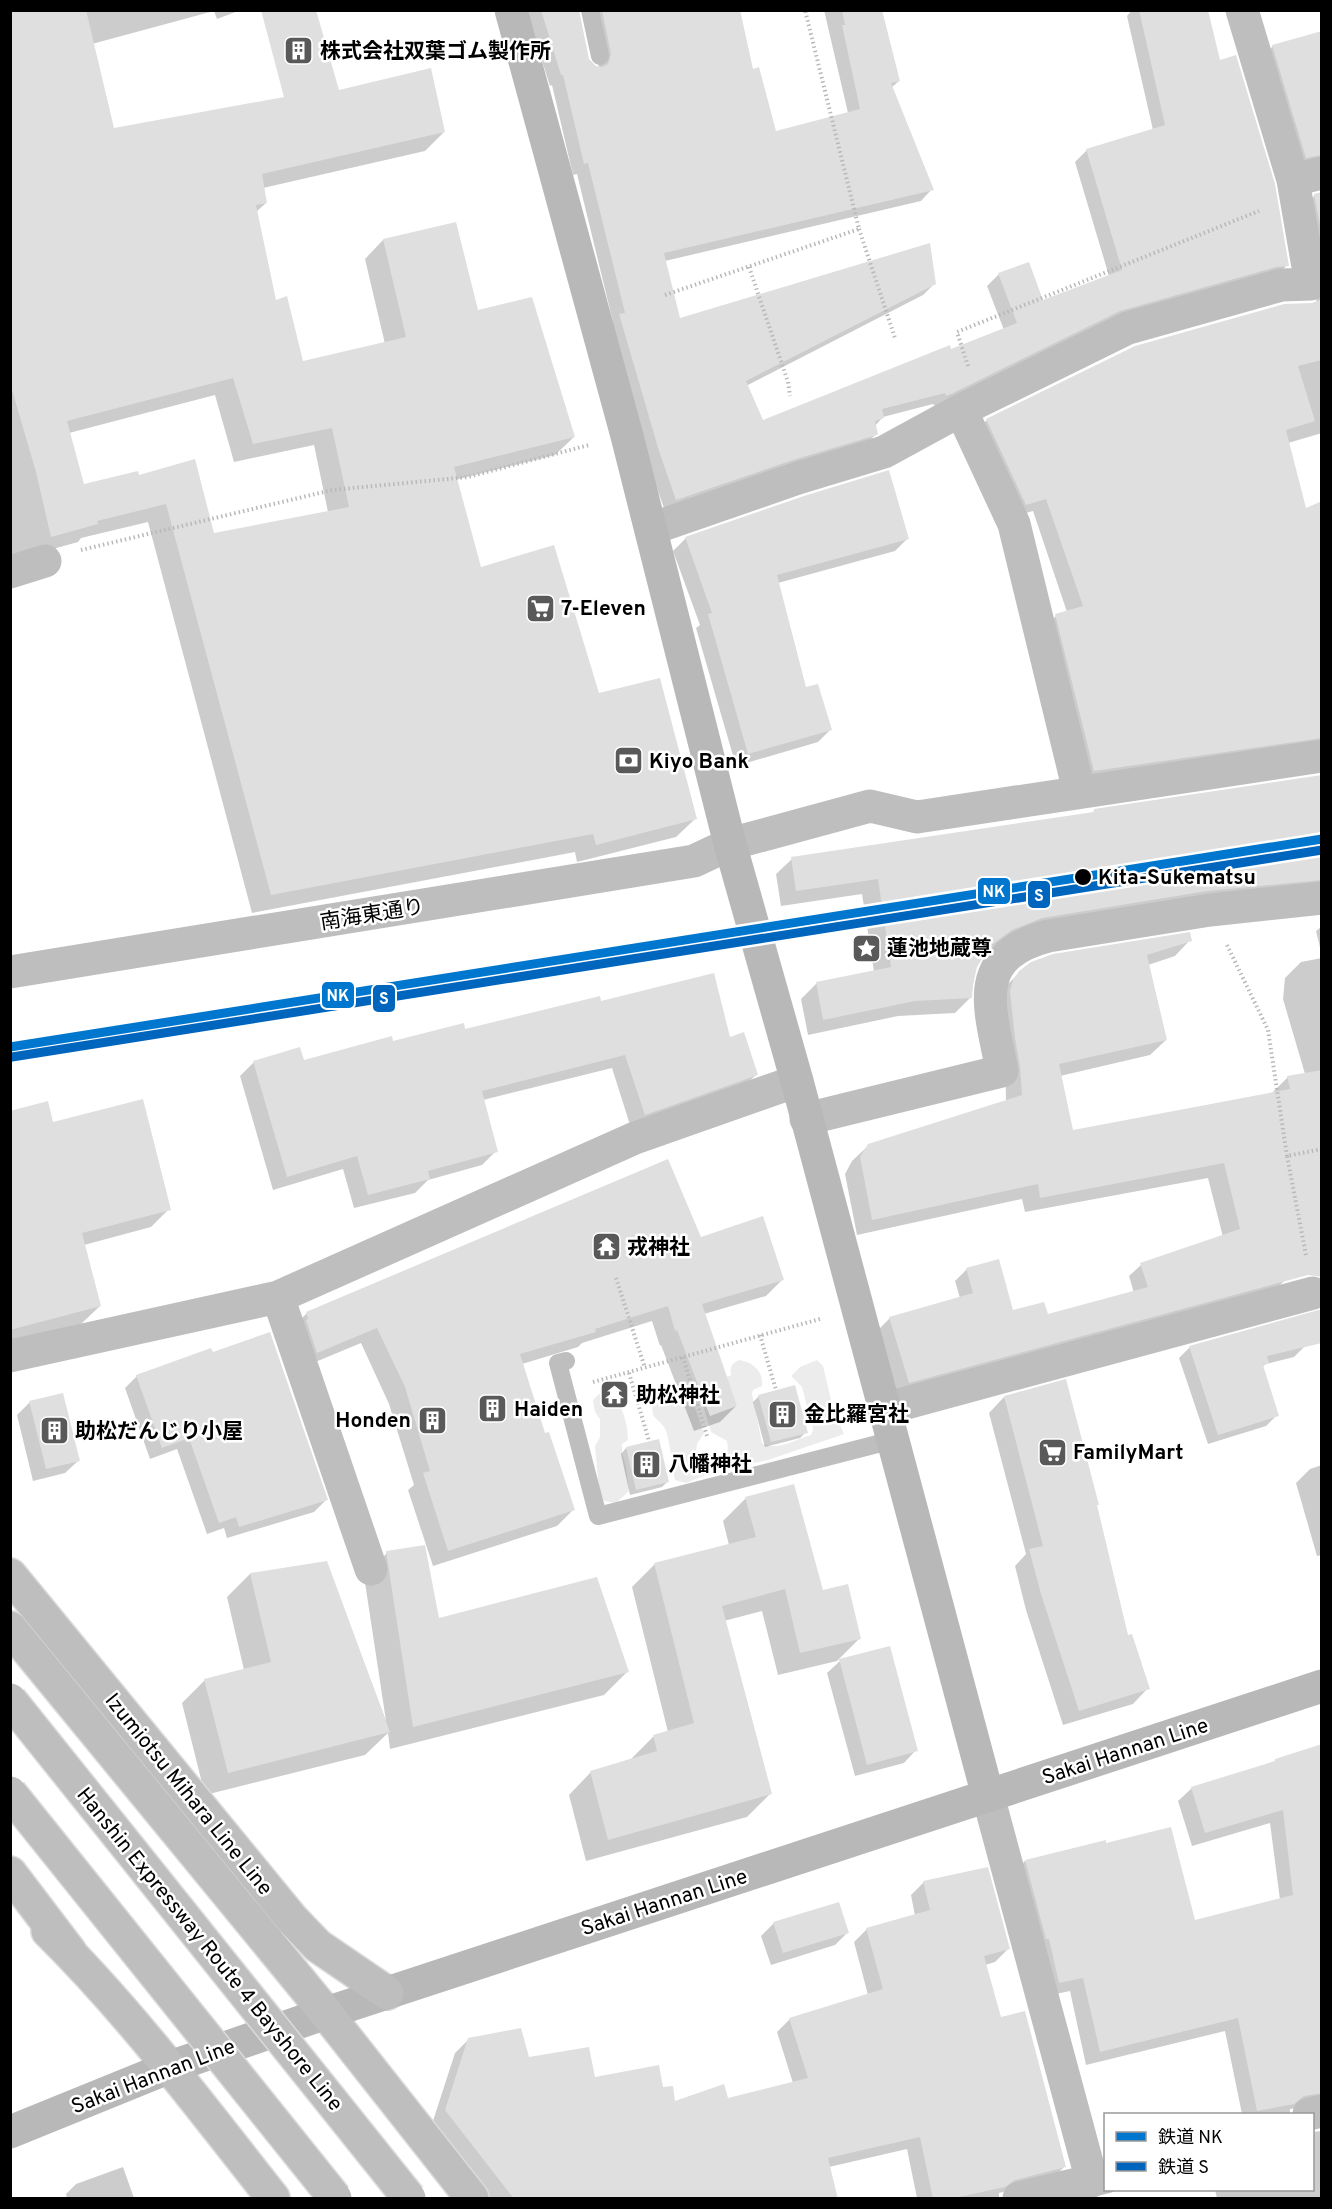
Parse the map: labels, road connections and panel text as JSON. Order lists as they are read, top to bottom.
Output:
{
  "streets": {
    "main road": ["南海東通り", "Izumiotsu Mihara Line Line", "Hanshin Expressway Route 4 Bayshore Line"],
    "street": ["Sakai Hannan Line"]
  },
  "crossings": [
    ["Sakai Hannan Line", "Izumiotsu Mihara Line Line"]
  ],
  "places": {
    "building": [
      "株式会社双葉ゴム製作所",
      "Haiden",
      "金比羅宮社",
      "Honden",
      "助松だんじり小屋",
      "八幡神社"
    ],
    "supermarket": ["7-Eleven", "FamilyMart"],
    "bank": ["Kiyo Bank"],
    "other": ["Kita-Sukematsu"],
    "place": ["蓮池地蔵尊"],
    "temple": ["戎神社", "助松神社"]
  },
  "lines": ["rail line NK", "rail line S"],
  "legend": ["鉄道 NK", "鉄道 S"]
}
